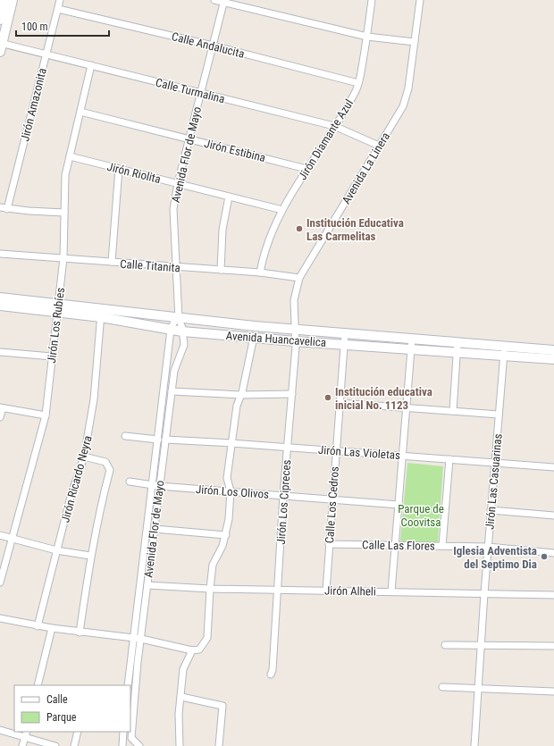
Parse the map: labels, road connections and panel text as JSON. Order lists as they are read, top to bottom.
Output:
{
  "streets": {
    "main road": ["Avenida Huancavelica"],
    "street": [
      "Calle Andalucita",
      "Calle Turmalina",
      "Jirón Amazonita",
      "Jirón Diamante Azul",
      "Jirón Estibina",
      "Avenida Flor de Mayo",
      "Avenida La Linera",
      "Jirón Riolita",
      "Calle Titanita",
      "Jirón Los Rubíes",
      "Jirón Las Violetas",
      "Jirón Ricardo Neyra",
      "Jirón Las Casuarinas",
      "Jirón Los Olivos",
      "Jirón Los Cipreces",
      "Calle Los Cedros",
      "Calle Las Flores",
      "Jirón Alheli"
    ]
  },
  "crossings": [
    ["Calle Andalucita", "Jirón Amazonita"],
    ["Calle Andalucita", "Jirón Diamante Azul"],
    ["Calle Andalucita", "Avenida Flor de Mayo"],
    ["Calle Turmalina", "Jirón Amazonita"],
    ["Calle Turmalina", "Jirón Diamante Azul"],
    ["Calle Turmalina", "Avenida Flor de Mayo"],
    ["Calle Turmalina", "Avenida La Linera"],
    ["Calle Turmalina", "Jirón Los Rubíes"],
    ["Jirón Diamante Azul", "Jirón Estibina"],
    ["Jirón Diamante Azul", "Jirón Riolita"],
    ["Jirón Diamante Azul", "Calle Titanita"],
    ["Jirón Estibina", "Avenida Flor de Mayo"],
    ["Jirón Estibina", "Jirón Los Rubíes"],
    ["Avenida Flor de Mayo", "Jirón Riolita"],
    ["Avenida Flor de Mayo", "Calle Titanita"],
    ["Avenida Flor de Mayo", "Avenida Huancavelica"],
    ["Avenida Flor de Mayo", "Jirón Las Violetas"],
    ["Avenida Flor de Mayo", "Jirón Los Olivos"],
    ["Avenida Flor de Mayo", "Jirón Alheli"],
    ["Avenida La Linera", "Calle Titanita"],
    ["Avenida La Linera", "Avenida Huancavelica"],
    ["Avenida La Linera", "Jirón Los Cipreces"],
    ["Jirón Riolita", "Jirón Los Rubíes"],
    ["Calle Titanita", "Jirón Los Rubíes"],
    ["Jirón Los Rubíes", "Avenida Huancavelica"],
    ["Avenida Huancavelica", "Jirón Ricardo Neyra"],
    ["Avenida Huancavelica", "Jirón Las Casuarinas"],
    ["Avenida Huancavelica", "Jirón Los Cipreces"],
    ["Avenida Huancavelica", "Calle Los Cedros"],
    ["Jirón Las Violetas", "Jirón Las Casuarinas"],
    ["Jirón Las Violetas", "Jirón Los Cipreces"],
    ["Jirón Las Violetas", "Calle Los Cedros"],
    ["Jirón Las Casuarinas", "Calle Las Flores"],
    ["Jirón Las Casuarinas", "Jirón Alheli"],
    ["Jirón Los Olivos", "Jirón Los Cipreces"],
    ["Jirón Los Olivos", "Calle Los Cedros"],
    ["Jirón Los Cipreces", "Jirón Alheli"],
    ["Calle Los Cedros", "Calle Las Flores"],
    ["Calle Los Cedros", "Jirón Alheli"]
  ],
  "parks": ["Parque de Coovitsa"],
  "places": ["Institución Educativa Las Carmelitas", "Institución educativa inicial No. 1123", "Iglesia Adventista del Septimo Dia"],
  "legend": ["Calle", "Parque"],
  "scale_bar": "100 m"
}
